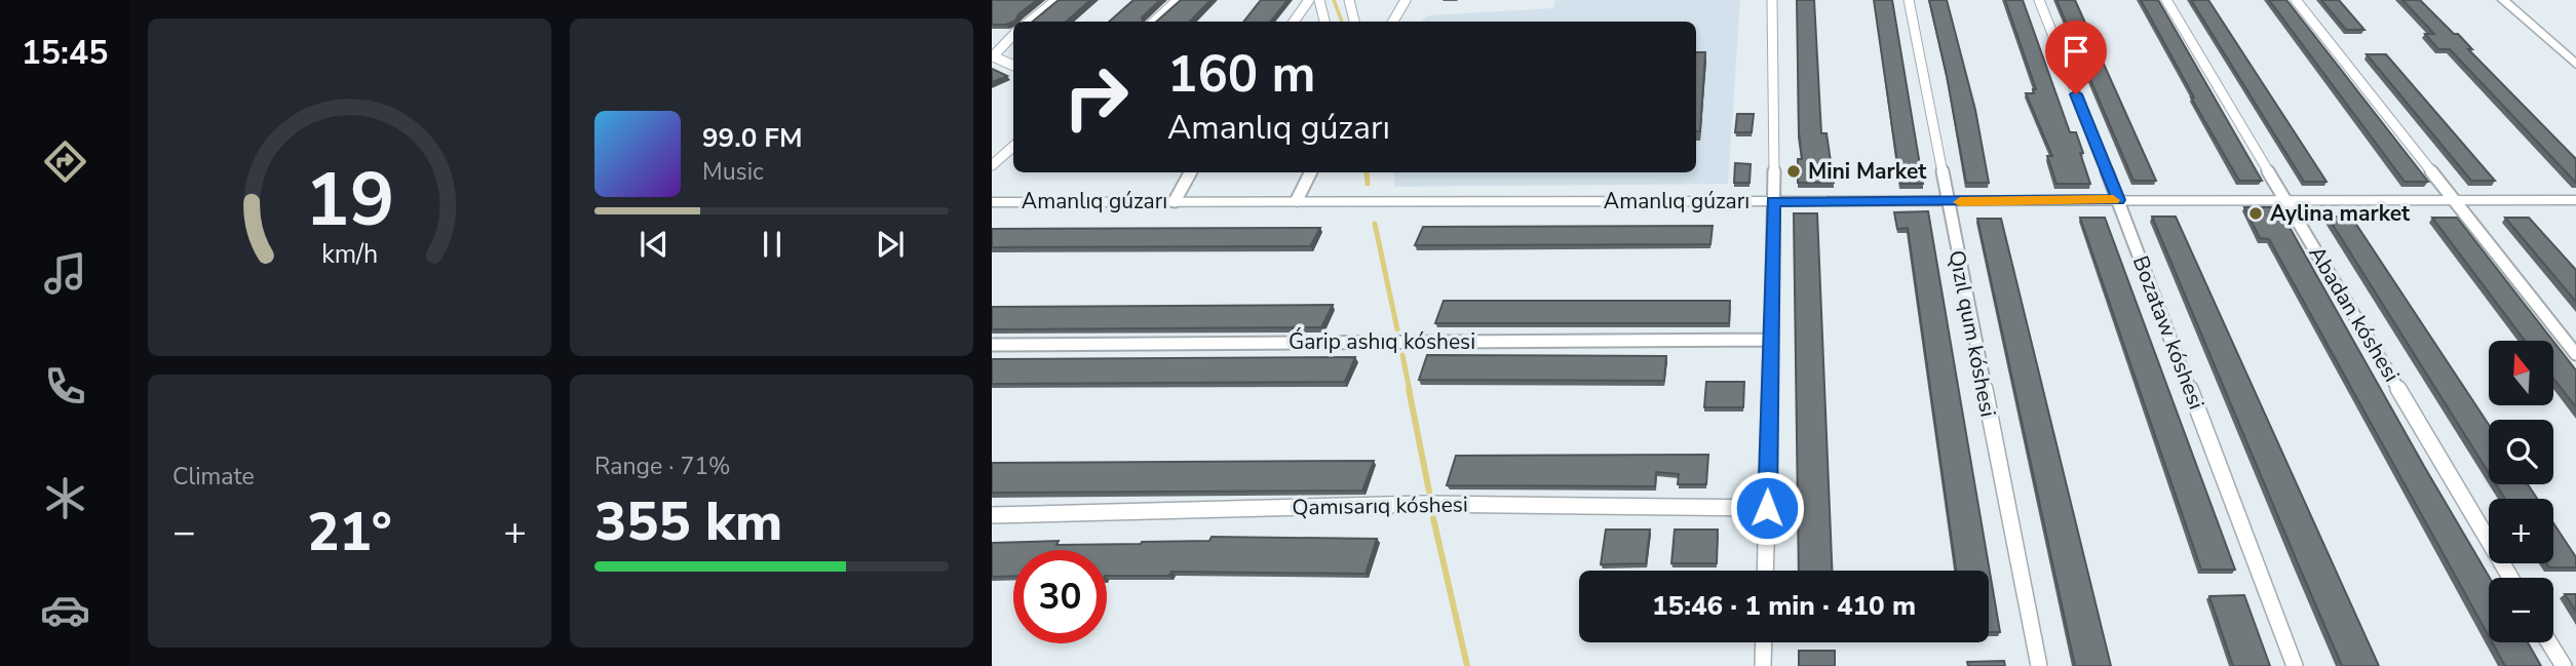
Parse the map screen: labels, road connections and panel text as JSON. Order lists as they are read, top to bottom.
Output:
{
  "streets": {
    "street": [
      "Amanlıq gúzarı",
      "Abadan kóshesi",
      "Bozataw kóshesi",
      "Qızıl qum kóshesi",
      "Ǵarip ashıq kóshesi",
      "Qamısarıq kóshesi"
    ]
  },
  "crossings": [
    ["Amanlıq gúzarı", "Abadan kóshesi"],
    ["Amanlıq gúzarı", "Bozataw kóshesi"],
    ["Amanlıq gúzarı", "Qızıl qum kóshesi"]
  ],
  "places": ["Mini Market", "Aylina market"],
  "north": "top",
  "page": {
    "tabs": "15:45",
    "turn": ["160 m", "Amanlıq gúzarı"],
    "song": ["99.0 FM", "Music"],
    "map_buttons": ["+", "−"],
    "tile": [
      "Climate",
      ["Range · 71%", "355 km"]
    ],
    "heat": ["−", "21°", "+"],
    "limit": "30",
    "trip": "15:46 · 1 min · 410 m",
    "gauge": ["19", "km/h"]
  }
}
